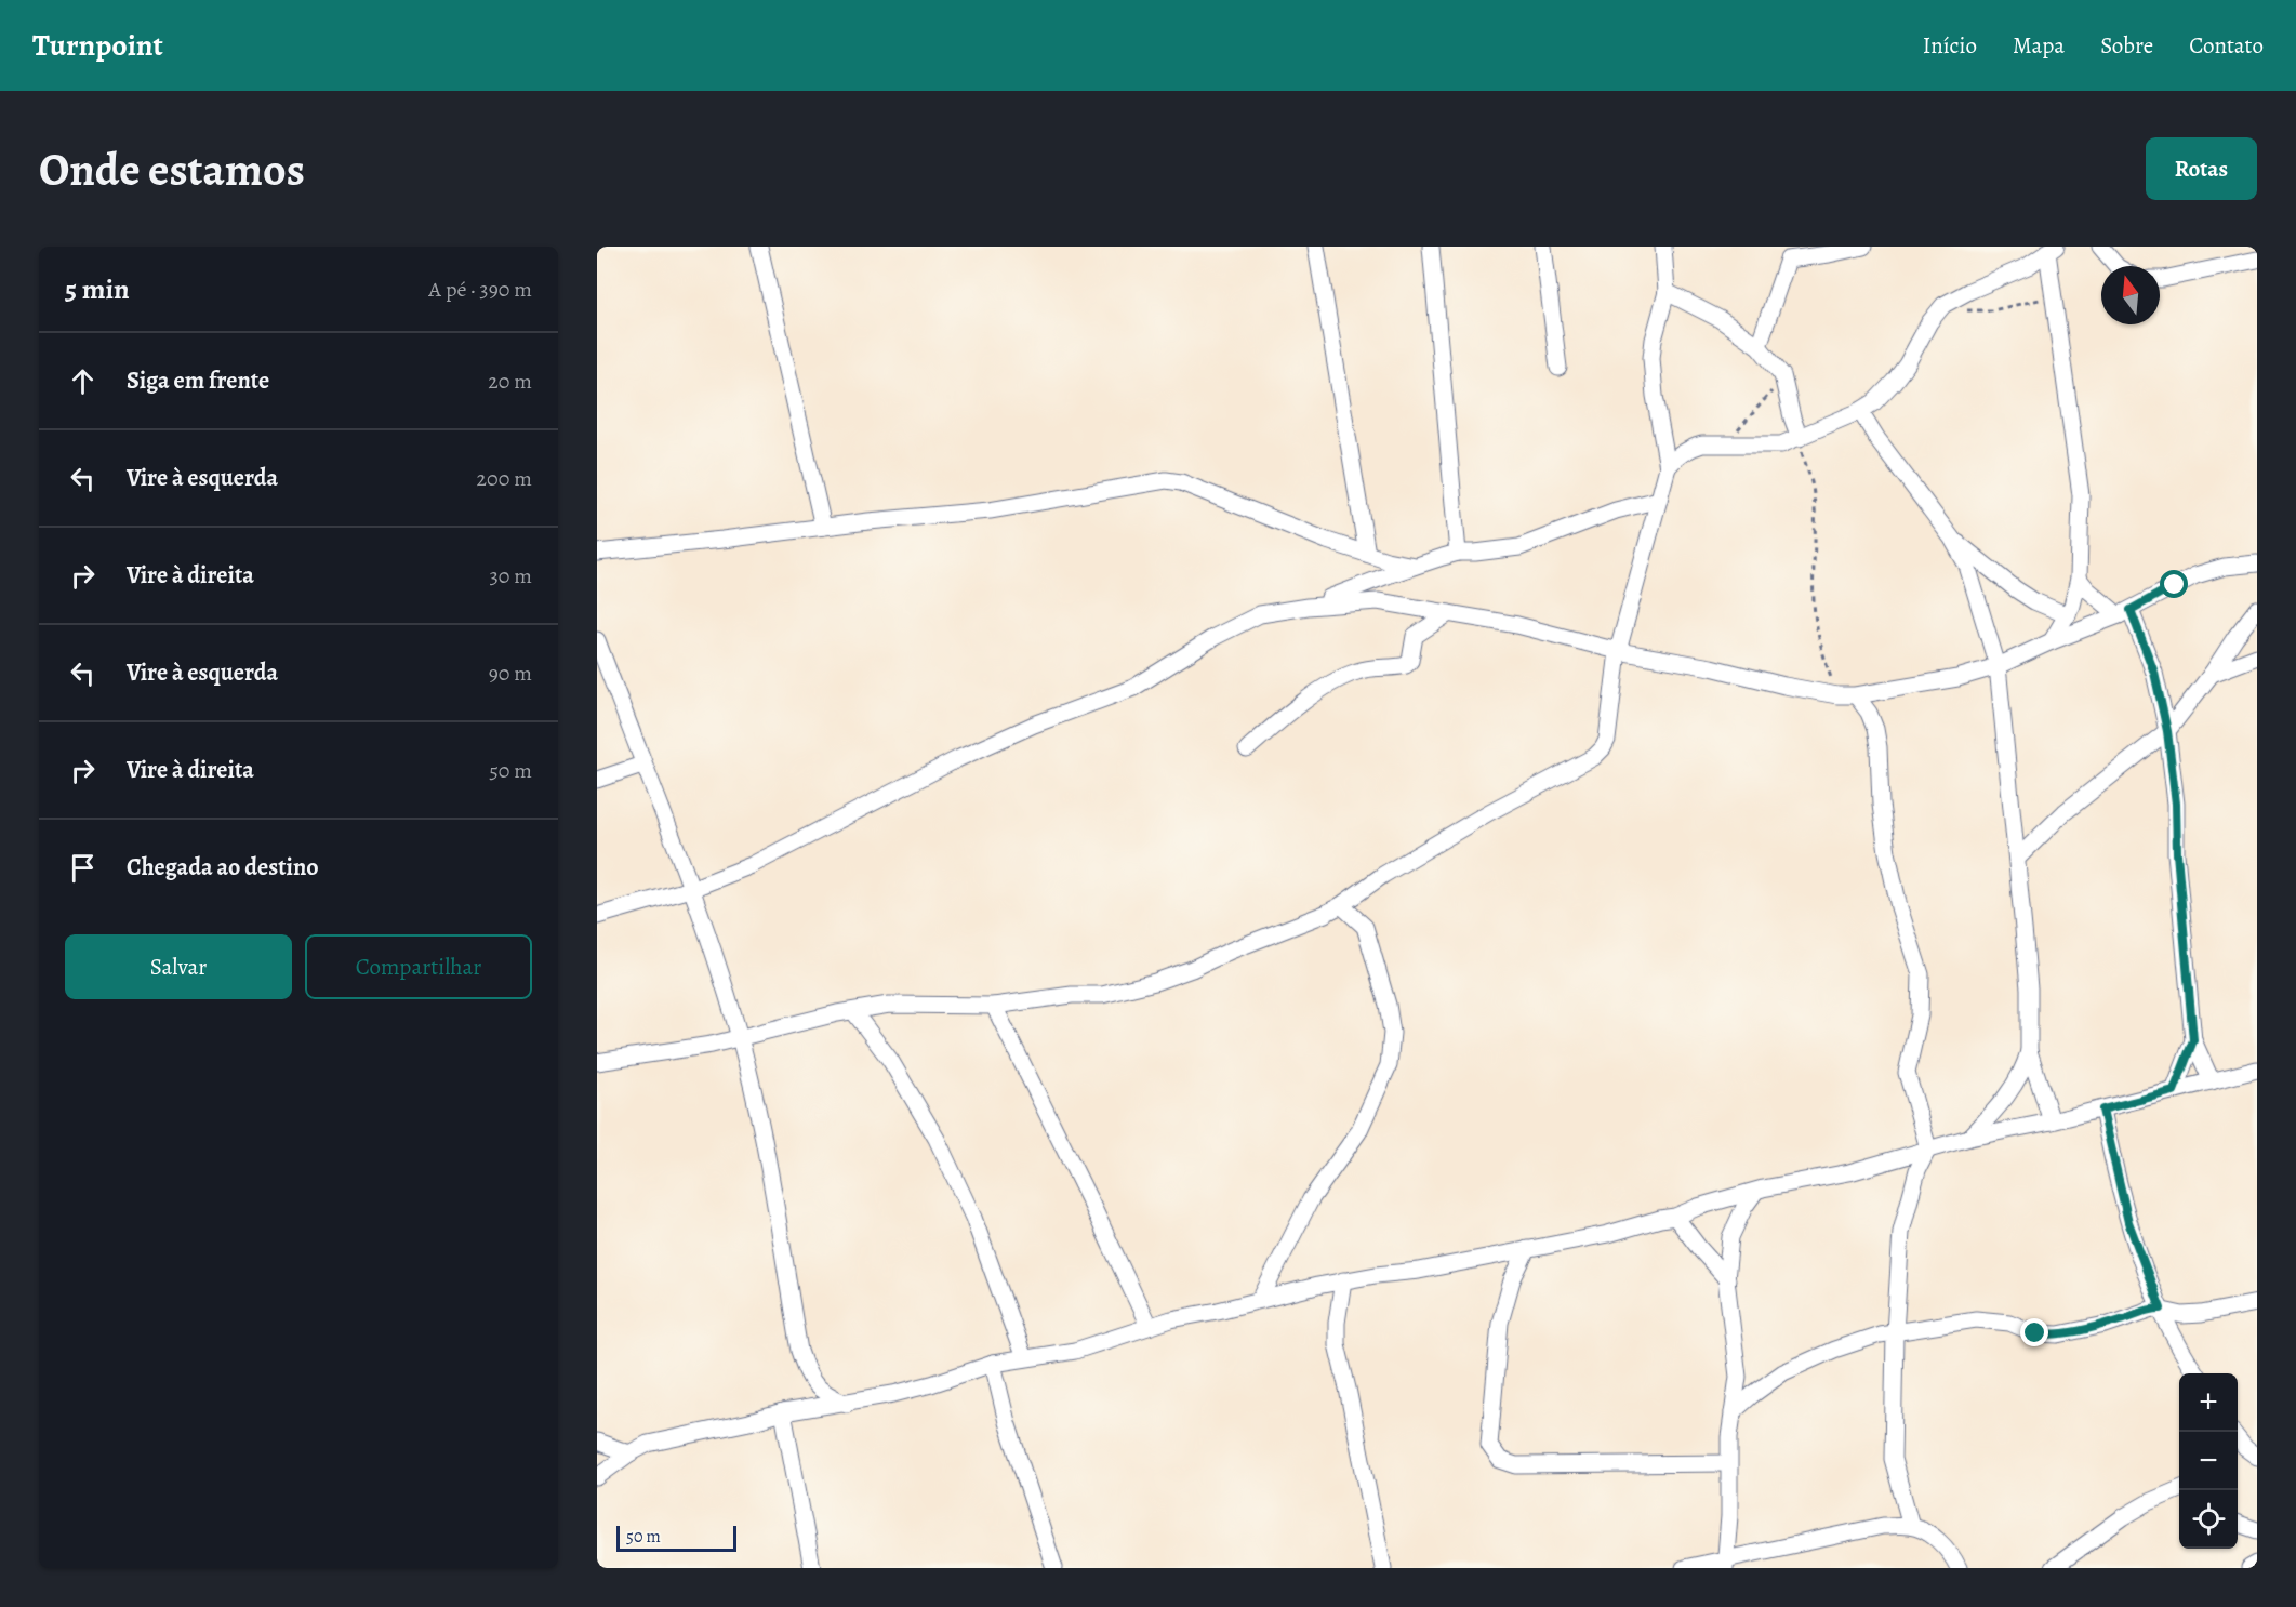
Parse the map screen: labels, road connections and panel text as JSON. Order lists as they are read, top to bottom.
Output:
{
  "scale_bar": "50 m",
  "north": "top",
  "page": {
    "header": "Turnpoint",
    "nav": [
      "Início",
      "Mapa",
      "Sobre",
      "Contato"
    ],
    "buttons": [
      "Rotas",
      ["Salvar", "Compartilhar"]
    ],
    "title": "Onde estamos",
    "heading": ["5 min", "A pé · 390 m"],
    "list": [
      ["Siga em frente", "20 m"],
      ["Vire à esquerda", "200 m"],
      ["Vire à direita", "30 m"],
      ["Vire à esquerda", "90 m"],
      ["Vire à direita", "50 m"],
      "Chegada ao destino"
    ],
    "map_buttons": ["+", "−"],
    "scale": "50 m"
  }
}
